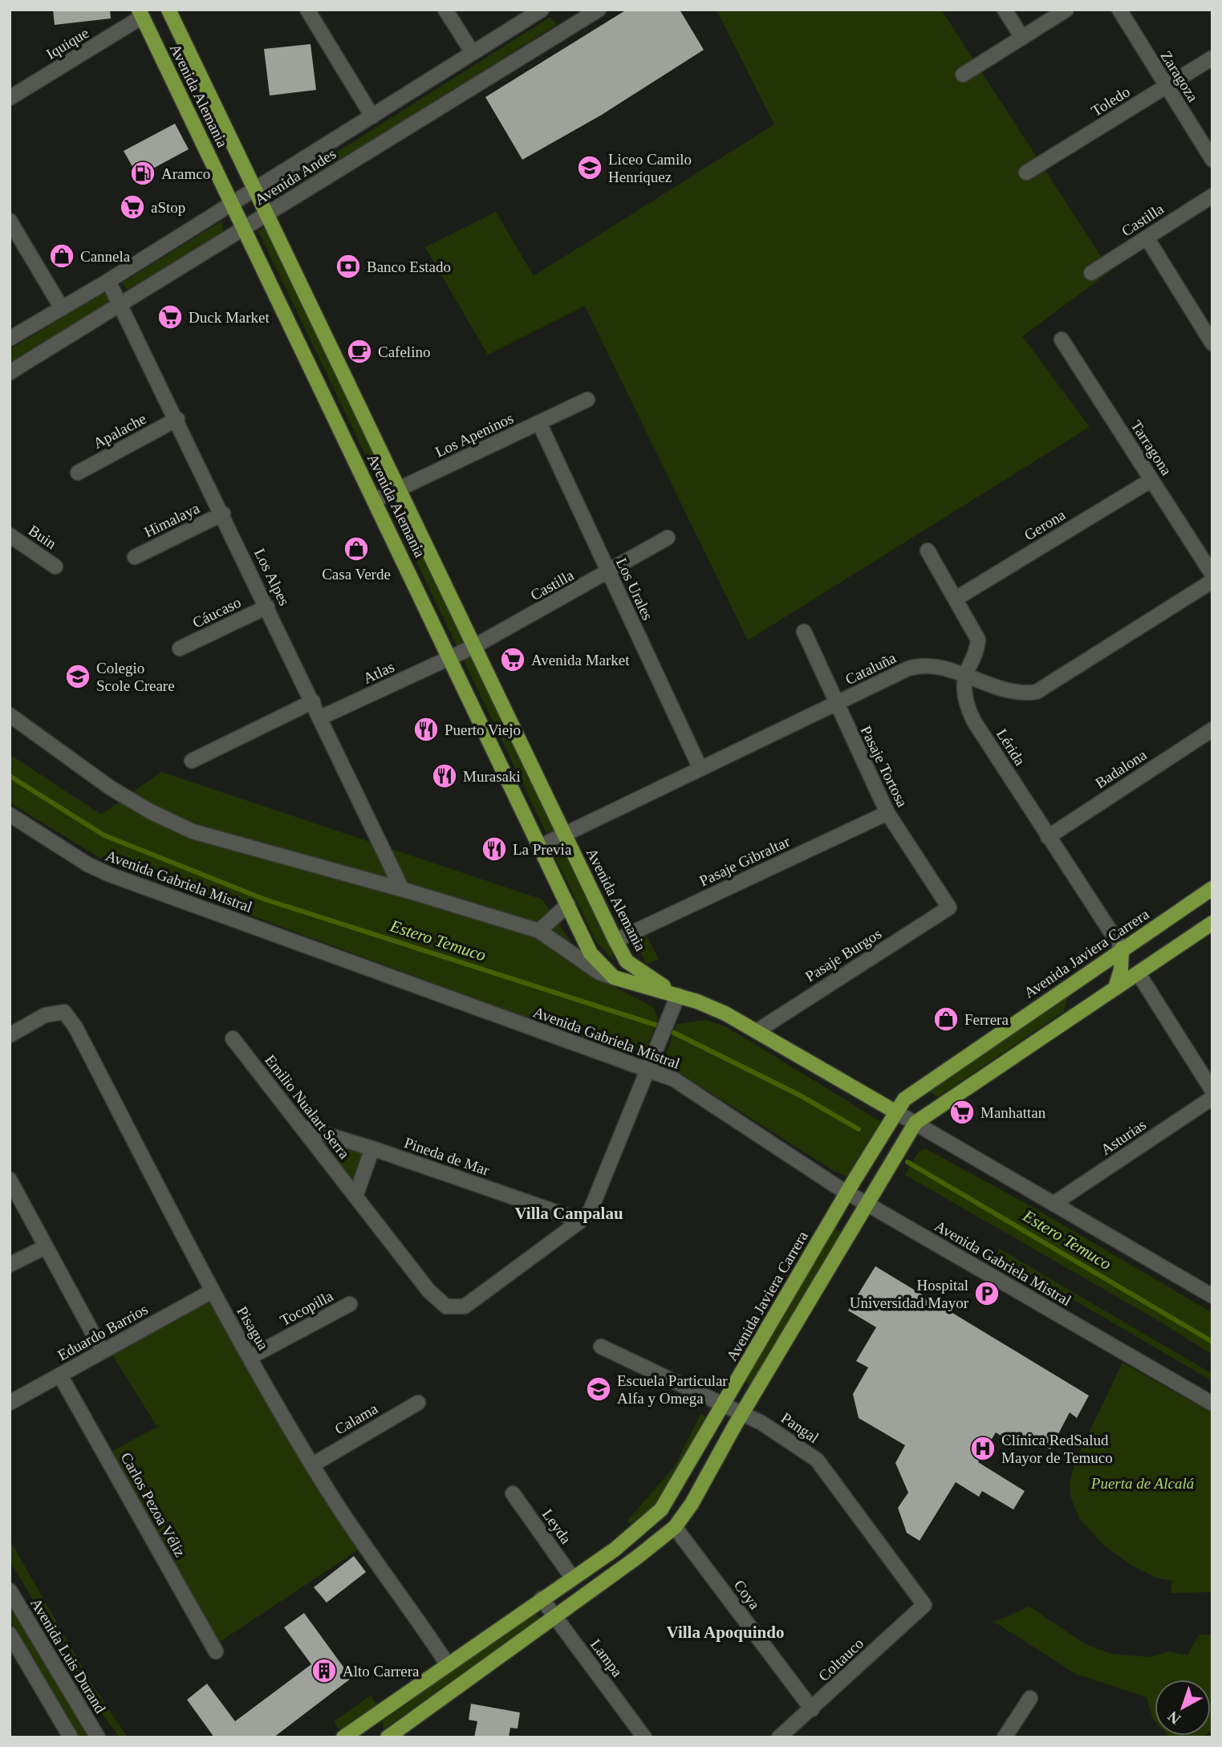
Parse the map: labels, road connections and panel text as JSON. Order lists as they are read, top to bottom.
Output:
{
  "streets": {
    "main road": ["Avenida Alemania", "Avenida Javiera Carrera"],
    "street": [
      "Iquique",
      "Zaragoza",
      "Toledo",
      "Avenida Andes",
      "Castilla",
      "Apalache",
      "Los Apeninos",
      "Tarragona",
      "Himalaya",
      "Gerona",
      "Buin",
      "Los Alpes",
      "Los Urales",
      "Cáucaso",
      "Cataluña",
      "Atlas",
      "Lérida",
      "Pasaje Tortosa",
      "Badalona",
      "Pasaje Gibraltar",
      "Avenida Gabriela Mistral",
      "Pasaje Burgos",
      "Emilio Nualart Serra",
      "Asturias",
      "Pineda de Mar",
      "Tocopilla",
      "Pisagua",
      "Eduardo Barrios",
      "Calama",
      "Pangal",
      "Carlos Pezoa Véliz",
      "Leyda",
      "Coya",
      "Avenida Luis Durand",
      "Lampa",
      "Coltauco"
    ]
  },
  "crossings": [
    ["Iquique", "Avenida Alemania"],
    ["Zaragoza", "Toledo"],
    ["Avenida Alemania", "Avenida Andes"],
    ["Avenida Alemania", "Castilla"],
    ["Avenida Alemania", "Los Apeninos"],
    ["Avenida Alemania", "Cataluña"],
    ["Avenida Alemania", "Atlas"],
    ["Avenida Alemania", "Pasaje Gibraltar"],
    ["Avenida Alemania", "Emilio Nualart Serra"],
    ["Avenida Andes", "Los Alpes"],
    ["Castilla", "Los Urales"],
    ["Castilla", "Atlas"],
    ["Apalache", "Los Alpes"],
    ["Los Apeninos", "Los Urales"],
    ["Tarragona", "Gerona"],
    ["Himalaya", "Los Alpes"],
    ["Gerona", "Lérida"],
    ["Los Alpes", "Cáucaso"],
    ["Los Alpes", "Atlas"],
    ["Los Urales", "Cataluña"],
    ["Cataluña", "Lérida"],
    ["Cataluña", "Pasaje Tortosa"],
    ["Lérida", "Badalona"],
    ["Lérida", "Avenida Javiera Carrera"],
    ["Pasaje Tortosa", "Pasaje Gibraltar"],
    ["Pasaje Tortosa", "Pasaje Burgos"],
    ["Avenida Gabriela Mistral", "Avenida Javiera Carrera"],
    ["Avenida Gabriela Mistral", "Emilio Nualart Serra"],
    ["Avenida Javiera Carrera", "Pisagua"],
    ["Avenida Javiera Carrera", "Pangal"],
    ["Avenida Javiera Carrera", "Leyda"],
    ["Avenida Javiera Carrera", "Lampa"],
    ["Emilio Nualart Serra", "Pineda de Mar"],
    ["Tocopilla", "Pisagua"],
    ["Pisagua", "Eduardo Barrios"],
    ["Pisagua", "Calama"],
    ["Eduardo Barrios", "Carlos Pezoa Véliz"],
    ["Pangal", "Coltauco"],
    ["Coya", "Coltauco"]
  ],
  "districts": ["Villa Canpalau", "Villa Apoquindo"],
  "water": ["Estero Temuco"],
  "parks": ["Puerta de Alcalá"],
  "places": {
    "school or university": ["Liceo Camilo Henríquez", "Colegio Scole Creare", "Escuela Particular Alfa y Omega"],
    "fuel station": ["Aramco"],
    "supermarket": [
      "aStop",
      "Duck Market",
      "Avenida Market",
      "Manhattan"
    ],
    "shop": ["Cannela", "Casa Verde", "Ferrera"],
    "bank": ["Banco Estado"],
    "cafe": ["Cafelino"],
    "restaurant": ["Puerto Viejo", "Murasaki", "La Previa"],
    "parking": ["Hospital Universidad Mayor"],
    "hospital": ["Clínica RedSalud Mayor de Temuco"],
    "building": ["Alto Carrera"]
  },
  "north": "bottom left"
}
